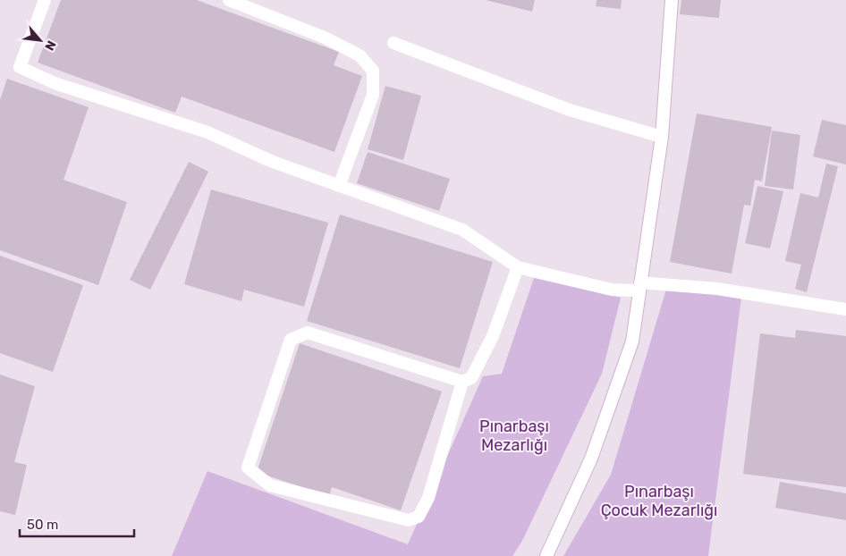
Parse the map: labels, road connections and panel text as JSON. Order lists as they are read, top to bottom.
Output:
{
  "parks": ["Pınarbaşı Mezarlığı", "Pınarbaşı Çocuk Mezarlığı"],
  "scale_bar": "50 m",
  "north": "bottom right"
}
